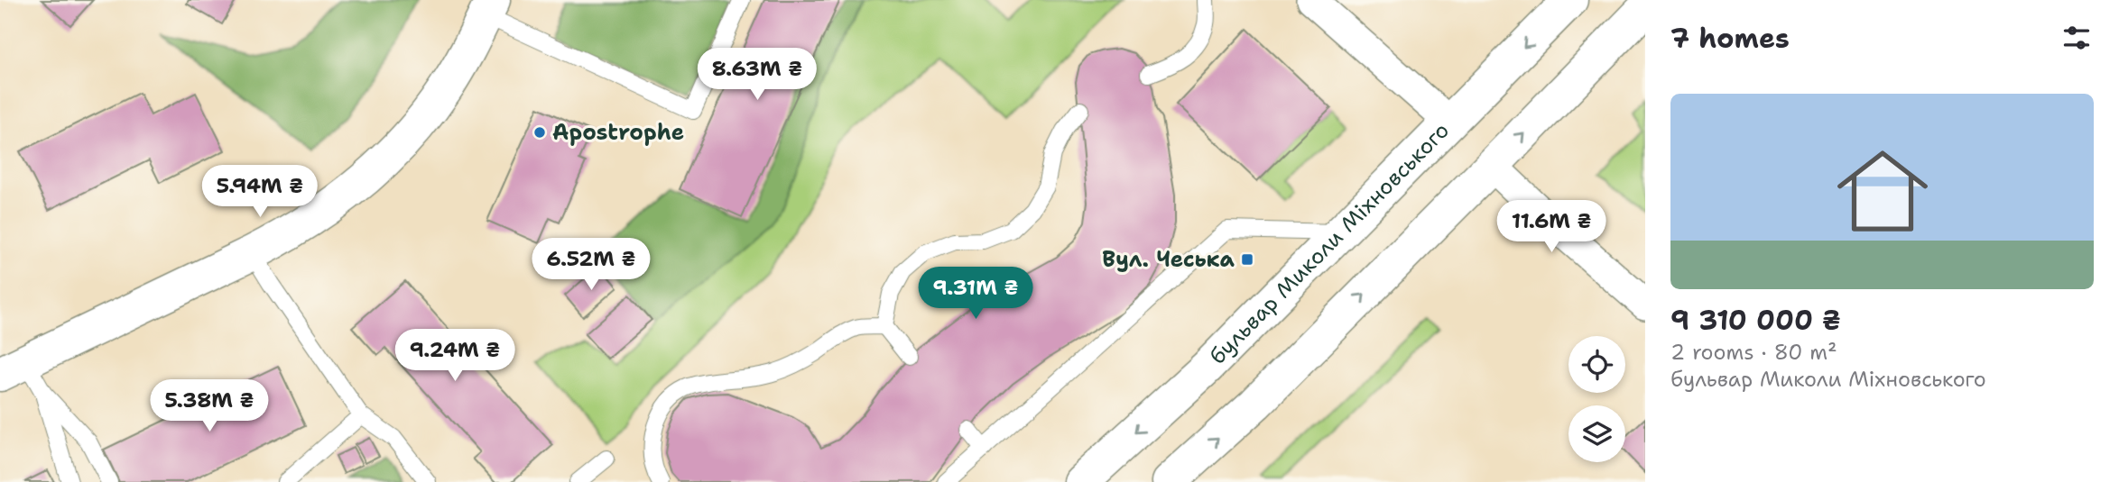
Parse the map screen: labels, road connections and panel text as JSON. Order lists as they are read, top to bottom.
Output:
{
  "streets": {
    "main road": ["бульвар Миколи Міхновського"]
  },
  "places": {
    "other": ["Apostrophe"],
    "transit": ["Вул. Чеська"]
  },
  "page": {
    "heading": "7 homes",
    "price": [
      "8.63M ₴",
      "5.94M ₴",
      "11.6M ₴",
      "6.52M ₴",
      "9.31M ₴",
      "9.24M ₴",
      "5.38M ₴"
    ],
    "list": [
      {
        "name": "9 310 000 ₴",
        "note": "2 rooms · 80 m² · бульвар Миколи Міхновського"
      }
    ]
  }
}
